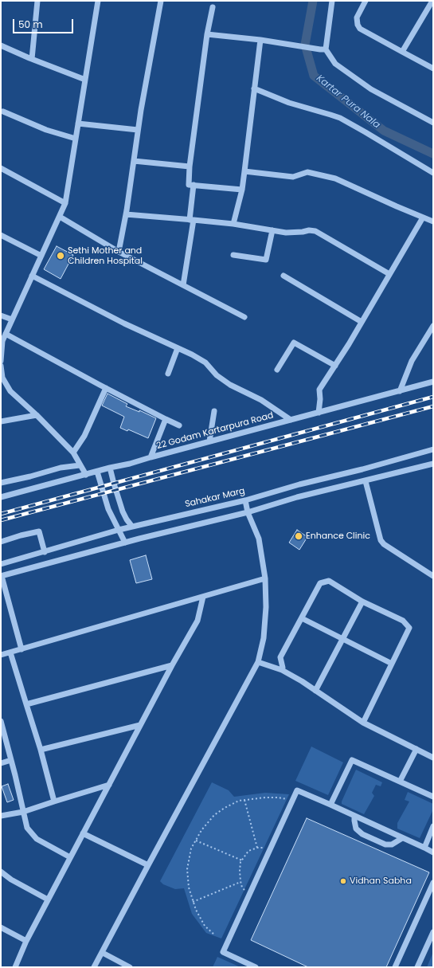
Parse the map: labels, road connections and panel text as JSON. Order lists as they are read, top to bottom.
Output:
{
  "streets": {
    "street": ["22 Godam Kartarpura Road", "Sahakar Marg"]
  },
  "water": ["Kartar Pura Nala"],
  "places": ["Sethi Mother and Children Hospital", "Enhance Clinic", "Vidhan Sabha"],
  "scale_bar": "50 m"
}
